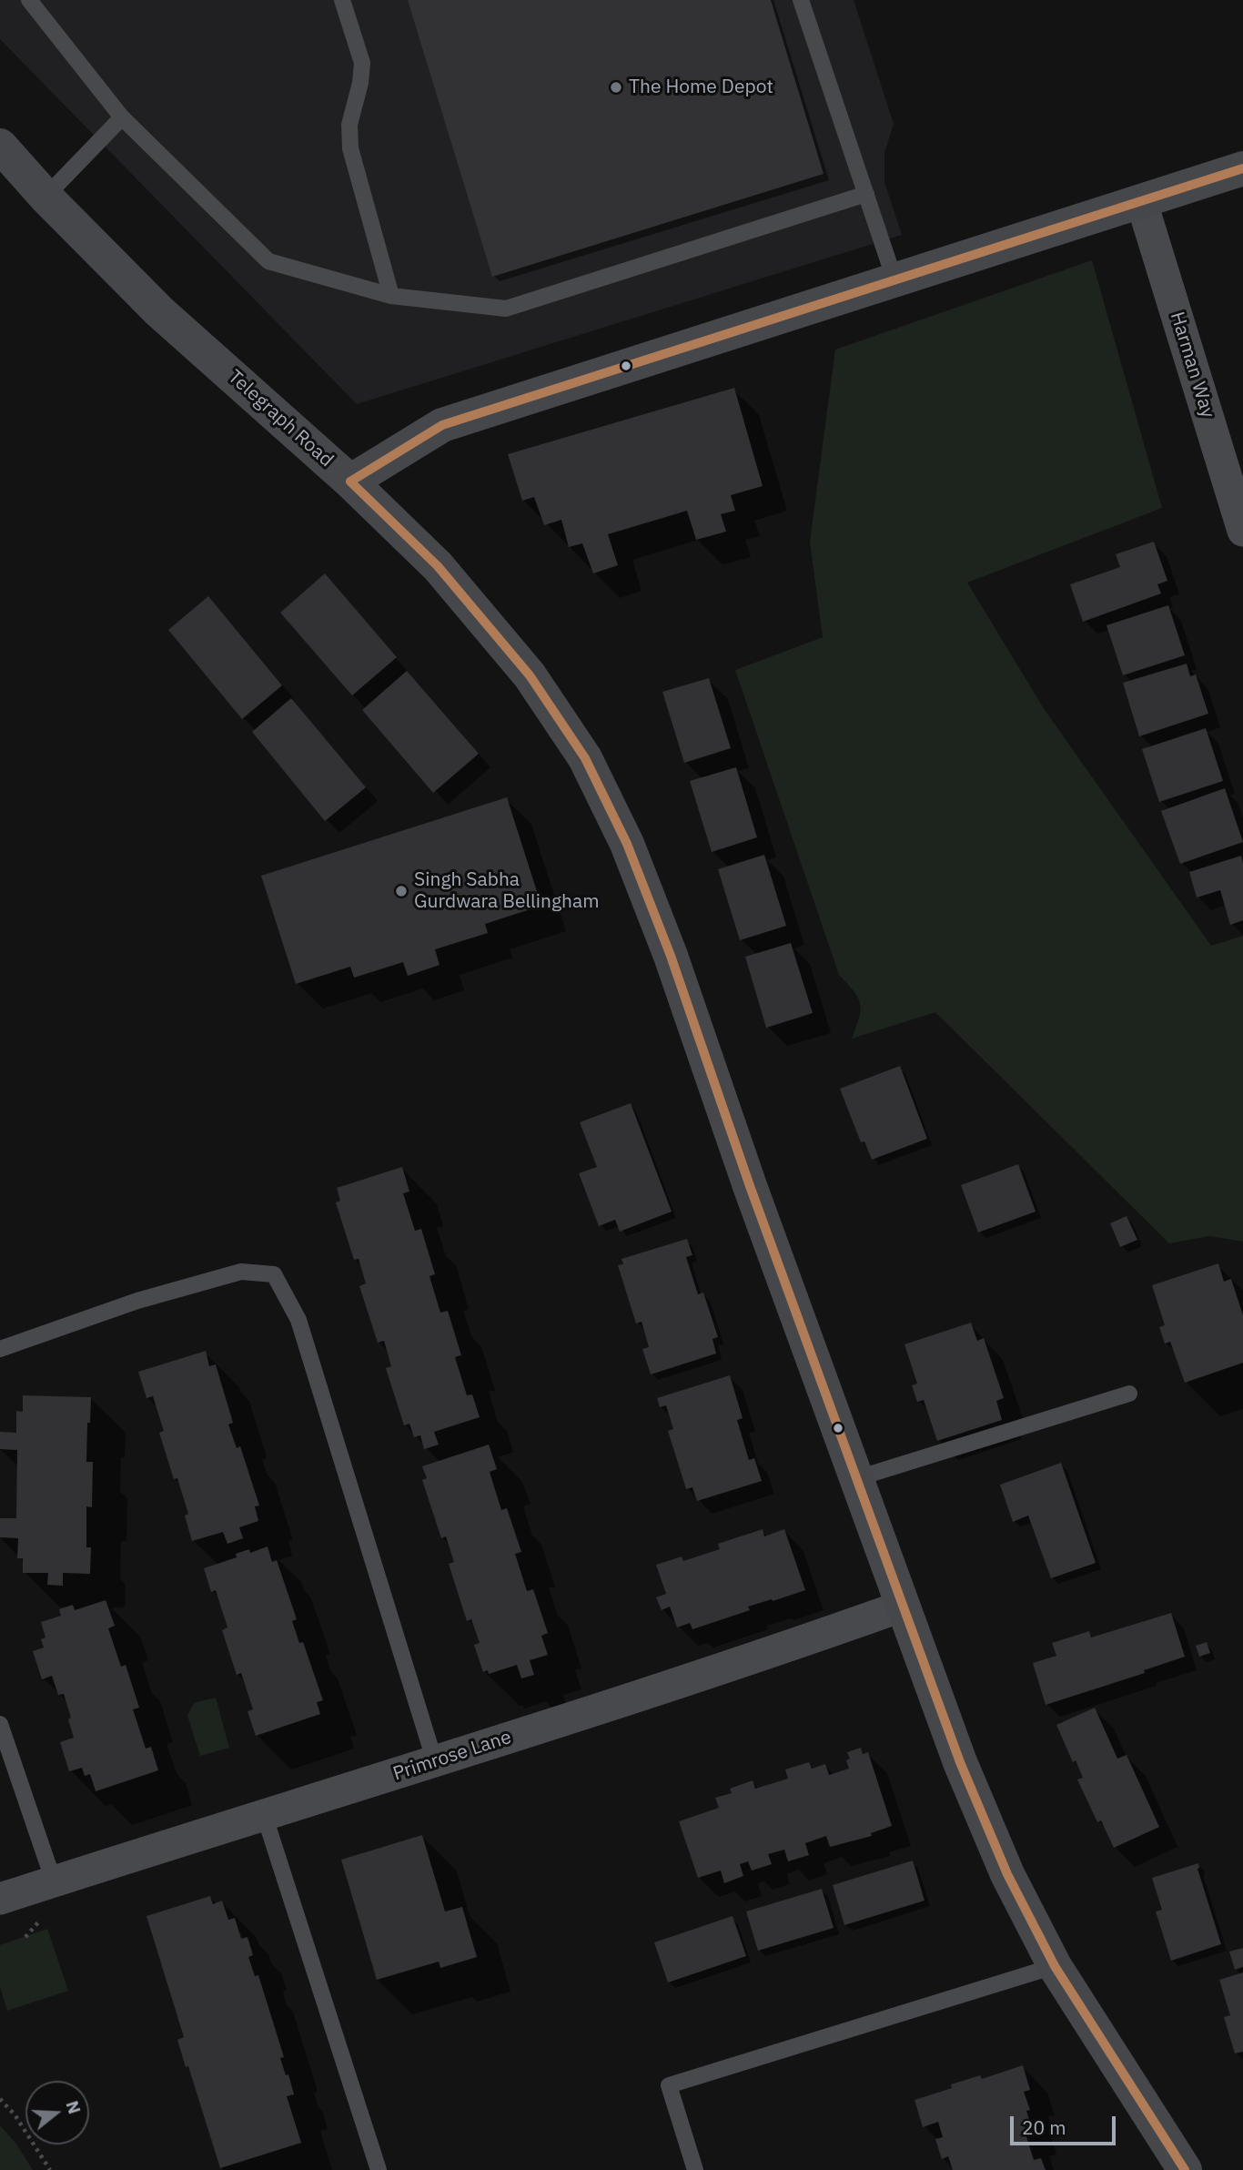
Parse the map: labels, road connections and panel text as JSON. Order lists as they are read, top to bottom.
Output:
{
  "streets": {
    "street": ["Harman Way", "Telegraph Road", "Primrose Lane"]
  },
  "crossings": [
    ["Telegraph Road", "Primrose Lane"]
  ],
  "places": ["The Home Depot", "Singh Sabha Gurdwara Bellingham"],
  "scale_bar": "20 m",
  "north": "right"
}
